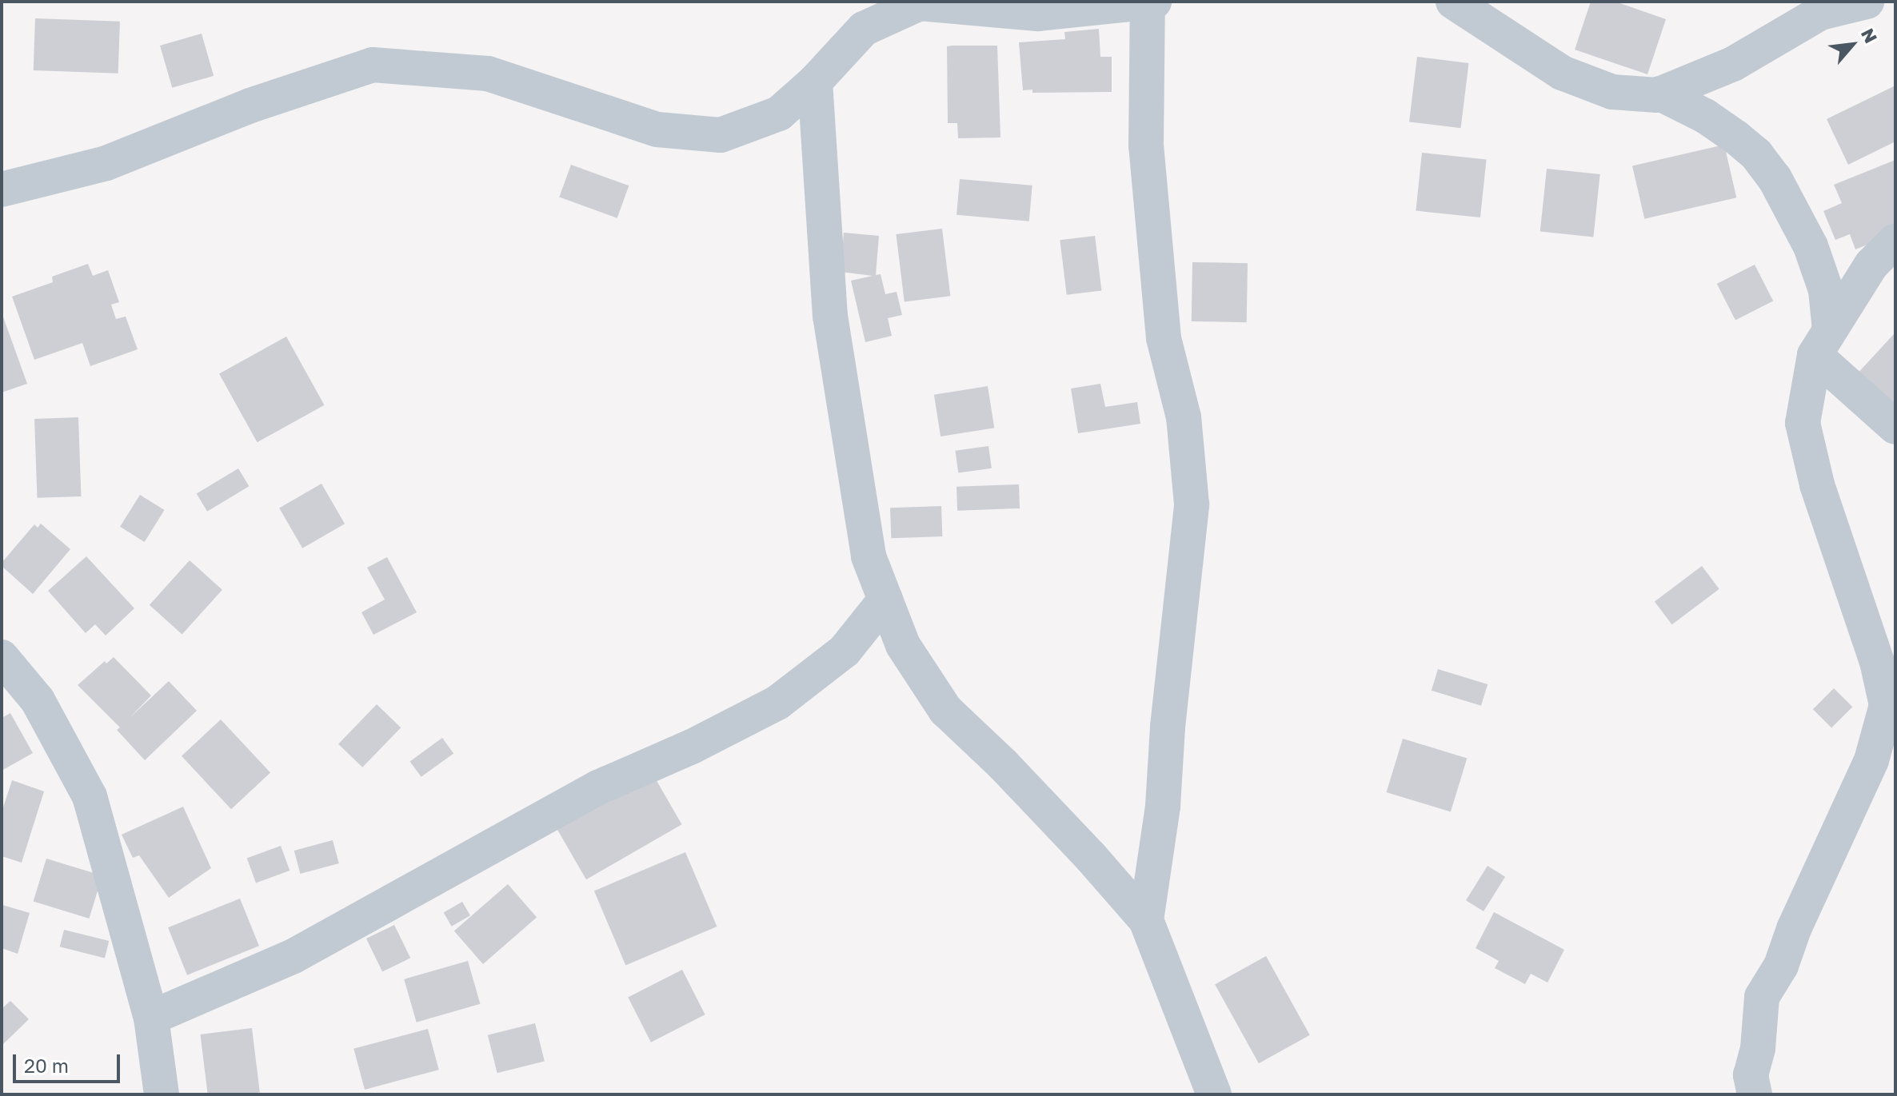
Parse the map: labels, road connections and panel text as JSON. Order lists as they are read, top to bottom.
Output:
{
  "scale_bar": "20 m",
  "north": "top right"
}
